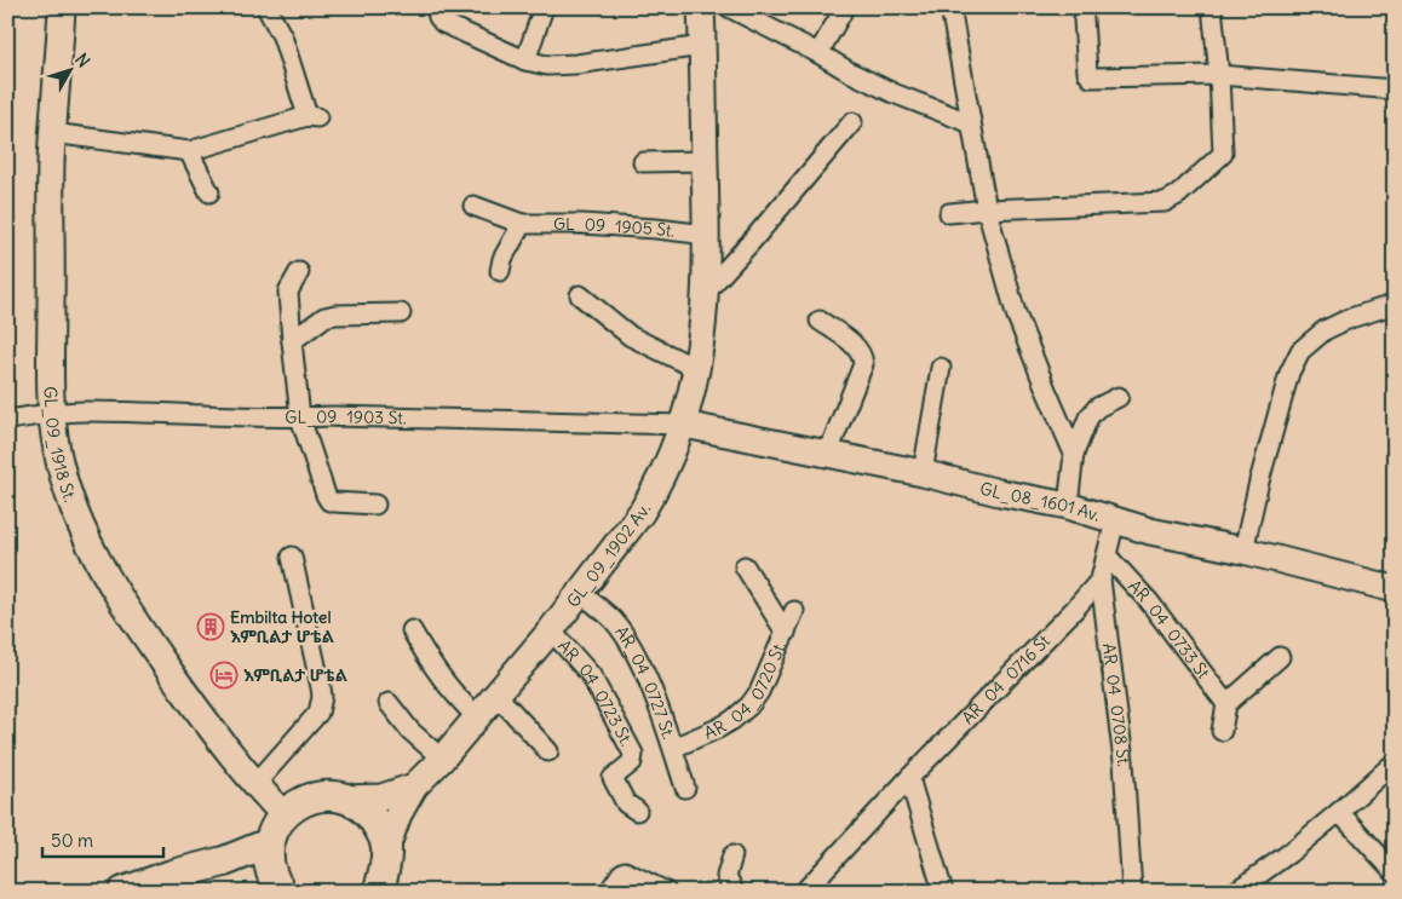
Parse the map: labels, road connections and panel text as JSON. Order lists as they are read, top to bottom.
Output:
{
  "streets": {
    "main road": ["GL_09_1918 St.", "GL_08_1601 Av.", "GL_09_1902 Av."],
    "street": [
      "GL_09_1905 St.",
      "GL_09_1903 St.",
      "AR_04_0733 St",
      "AR_04_0716 St",
      "AR_04_0727 St.",
      "AR_04_0720 St.",
      "AR_04_0723 St.",
      "AR_04_0708 St."
    ]
  },
  "crossings": [
    ["GL_09_1905 St.", "GL_09_1902 Av."],
    ["GL_09_1903 St.", "GL_09_1918 St."],
    ["GL_09_1903 St.", "GL_08_1601 Av."],
    ["GL_09_1903 St.", "GL_09_1902 Av."],
    ["GL_08_1601 Av.", "GL_09_1902 Av."],
    ["GL_08_1601 Av.", "AR_04_0708 St."],
    ["GL_09_1902 Av.", "AR_04_0727 St."],
    ["GL_09_1902 Av.", "AR_04_0723 St."],
    ["AR_04_0733 St", "AR_04_0708 St."],
    ["AR_04_0716 St", "AR_04_0708 St."],
    ["AR_04_0727 St.", "AR_04_0720 St."]
  ],
  "places": {
    "building": ["Embilta Hotel እምቢልታ ሆቴል"],
    "hotel": ["እምቢልታ ሆቴል"]
  },
  "scale_bar": "50 m",
  "north": "top right"
}
